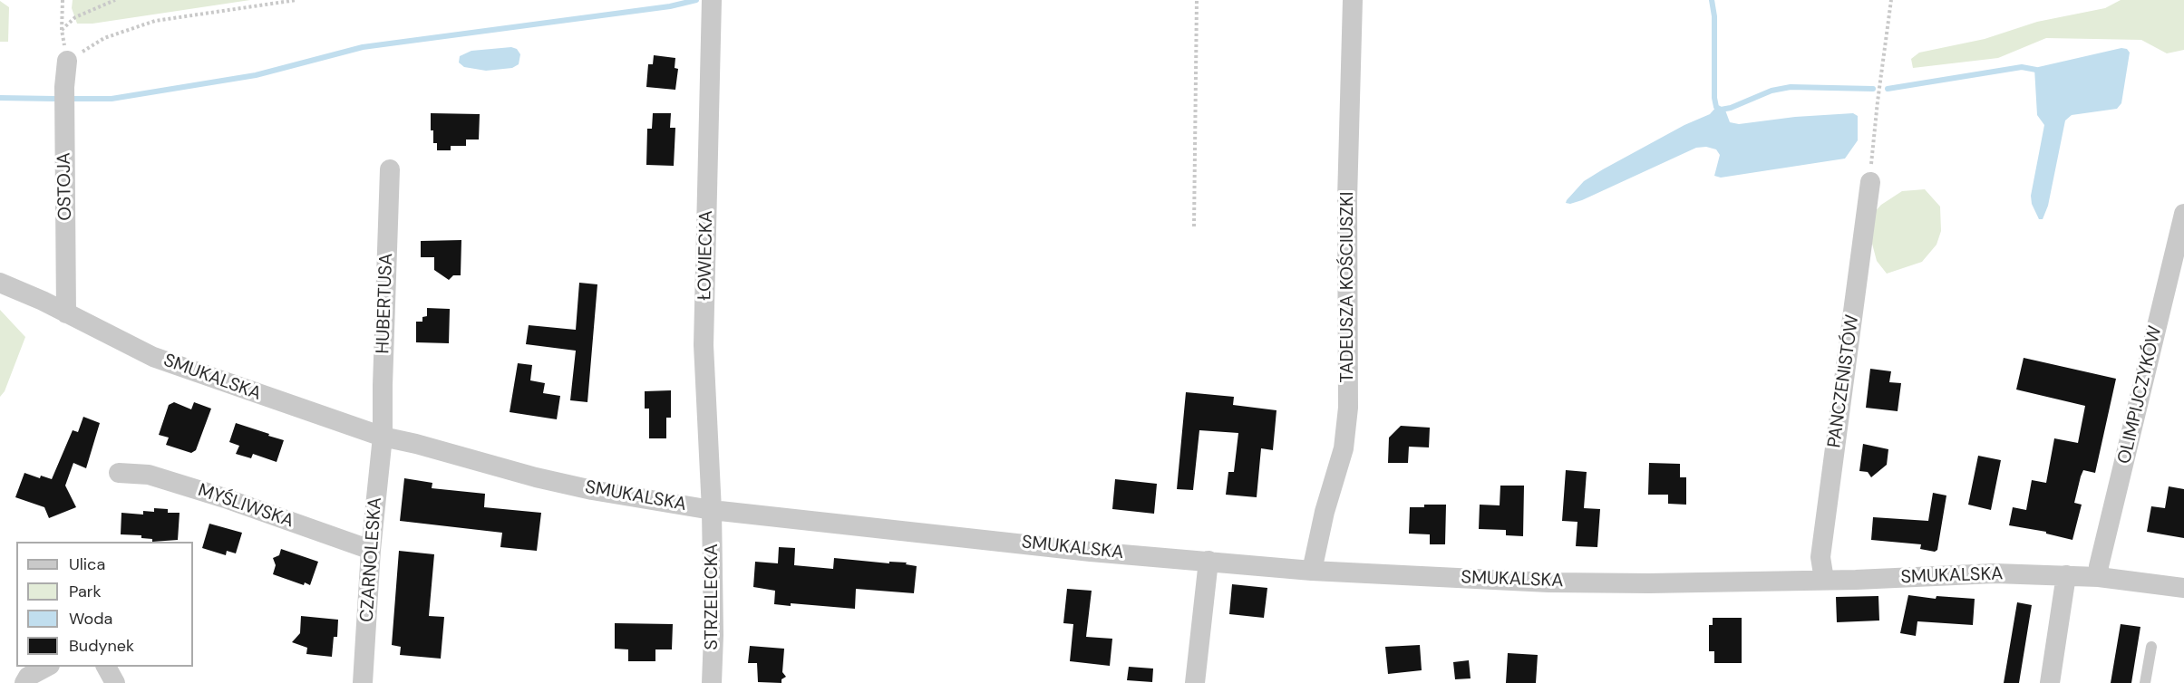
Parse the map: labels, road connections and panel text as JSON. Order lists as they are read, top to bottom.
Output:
{
  "streets": {
    "street": [
      "OSTOJA",
      "ŁOWIECKA",
      "TADEUSZA KOŚCIUSZKI",
      "HUBERTUSA",
      "SMUKALSKA",
      "PANCZENISTÓW",
      "OLIMPIJCZYKÓW",
      "MYŚLIWSKA",
      "CZARNOLESKA",
      "STRZELECKA"
    ]
  },
  "crossings": [
    ["OSTOJA", "SMUKALSKA"],
    ["ŁOWIECKA", "SMUKALSKA"],
    ["ŁOWIECKA", "STRZELECKA"],
    ["TADEUSZA KOŚCIUSZKI", "SMUKALSKA"],
    ["HUBERTUSA", "SMUKALSKA"],
    ["HUBERTUSA", "CZARNOLESKA"],
    ["SMUKALSKA", "PANCZENISTÓW"],
    ["SMUKALSKA", "OLIMPIJCZYKÓW"],
    ["SMUKALSKA", "CZARNOLESKA"],
    ["SMUKALSKA", "STRZELECKA"],
    ["MYŚLIWSKA", "CZARNOLESKA"]
  ],
  "legend": [
    "Ulica",
    "Park",
    "Woda",
    "Budynek"
  ]
}
